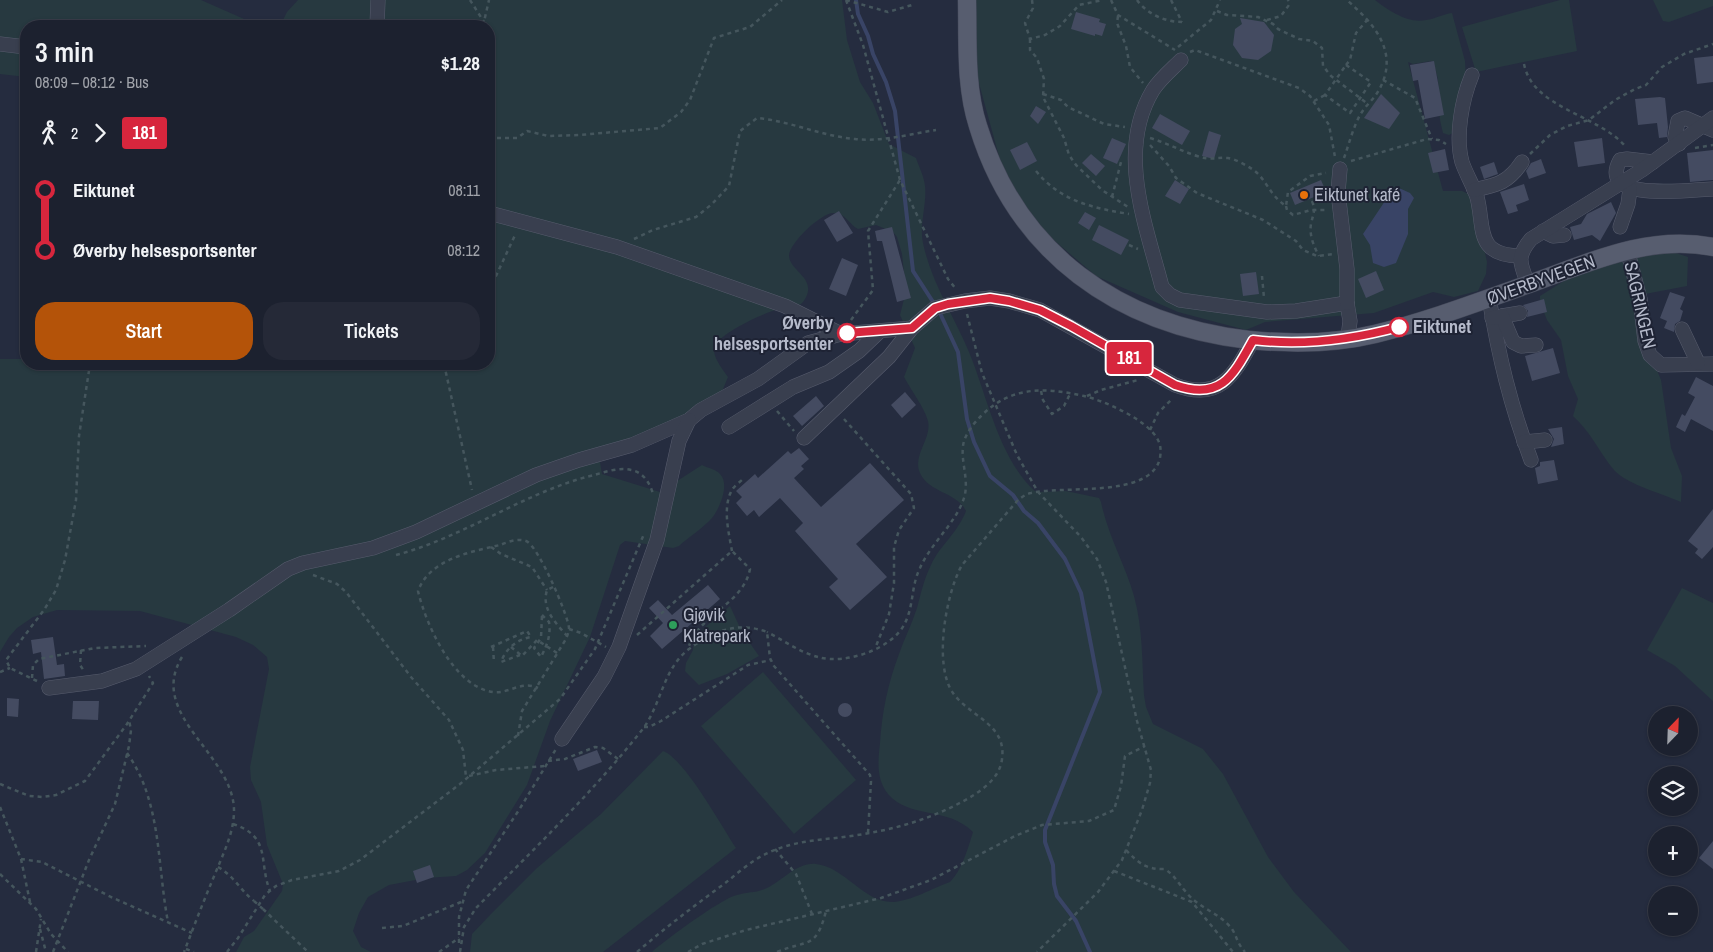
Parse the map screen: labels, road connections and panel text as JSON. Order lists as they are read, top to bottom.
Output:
{
  "streets": {
    "main road": ["ØVERBYVEGEN"],
    "street": ["SAGRINGEN"]
  },
  "crossings": [
    ["ØVERBYVEGEN", "SAGRINGEN"]
  ],
  "places": [
    "Eiktunet kafé",
    "Eiktunet",
    "Øverby helsesportsenter",
    "Gjøvik Klatrepark"
  ],
  "lines": ["bus line 181"],
  "north": "top right",
  "page": {
    "on_map": "181",
    "heading": ["3 min", "08:09 – 08:12 · Bus", "$1.28"],
    "legs": ["2", "181"],
    "list": [
      {
        "name": "Eiktunet",
        "value": "08:11"
      },
      {
        "name": "Øverby helsesportsenter",
        "value": "08:12"
      }
    ],
    "buttons": ["Start", "Tickets"],
    "map_buttons": ["+", "−"]
  }
}
